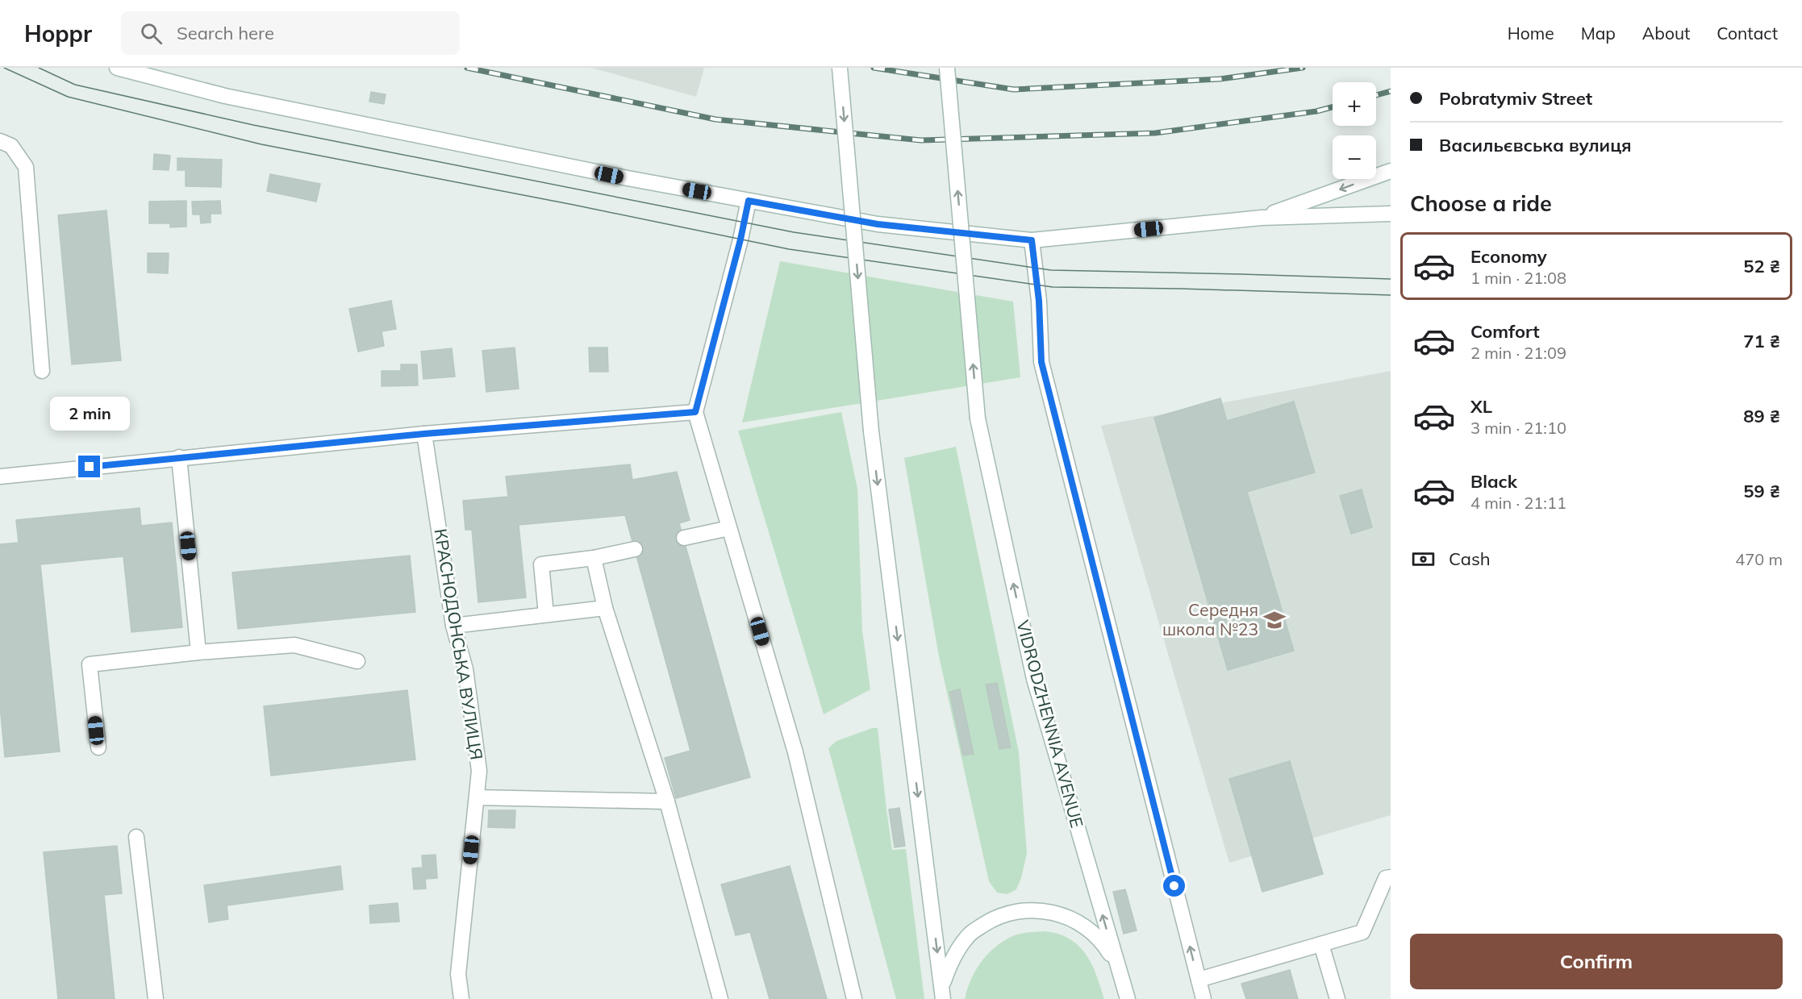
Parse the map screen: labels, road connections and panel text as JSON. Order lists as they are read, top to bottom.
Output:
{
  "streets": {
    "main road": ["КРАСНОДОНСЬКА ВУЛИЦЯ", "VIDRODZHENNIA AVENUE"]
  },
  "places": {
    "school or university": ["Середня школа №23"]
  },
  "page": {
    "header": "Hoppr",
    "search": "Search here",
    "nav": [
      "Home",
      "Map",
      "About",
      "Contact"
    ],
    "banner": ["Pobratymiv Street", "Васильєвська вулиця"],
    "map_buttons": ["+", "−"],
    "heading": "Choose a ride",
    "list": [
      {
        "name": "Economy",
        "note": "1 min · 21:08",
        "value": "52 ₴"
      },
      {
        "name": "Comfort",
        "note": "2 min · 21:09",
        "value": "71 ₴"
      },
      {
        "name": "XL",
        "note": "3 min · 21:10",
        "value": "89 ₴"
      },
      {
        "name": "Black",
        "note": "4 min · 21:11",
        "value": "59 ₴"
      }
    ],
    "bubble": "2 min",
    "pay": ["Cash", "470 m"],
    "buttons": "Confirm"
  }
}
